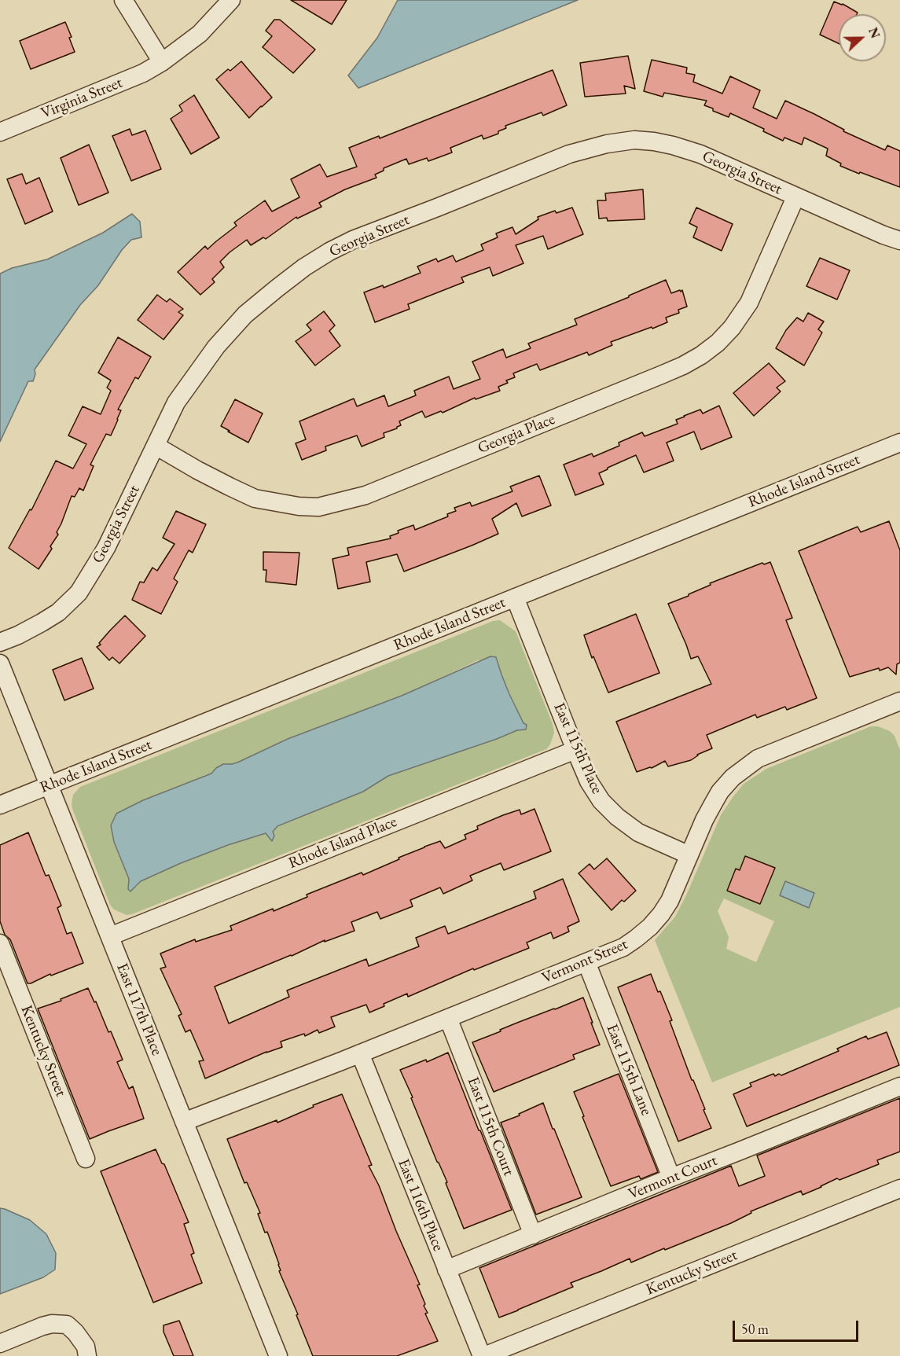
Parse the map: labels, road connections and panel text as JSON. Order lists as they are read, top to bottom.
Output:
{
  "streets": {
    "street": [
      "Virginia Street",
      "Georgia Street",
      "Georgia Place",
      "Rhode Island Street",
      "East 115th Place",
      "Rhode Island Place",
      "Vermont Street",
      "East 117th Place",
      "Kentucky Street",
      "East 115th Lane",
      "East 115th Court",
      "Vermont Court",
      "East 116th Place"
    ]
  },
  "crossings": [
    ["Georgia Street", "Georgia Place"],
    ["Rhode Island Street", "East 115th Place"],
    ["Rhode Island Street", "East 117th Place"],
    ["East 115th Place", "Rhode Island Place"],
    ["East 115th Place", "Vermont Street"],
    ["Rhode Island Place", "East 117th Place"],
    ["Vermont Street", "East 117th Place"],
    ["Vermont Street", "East 115th Lane"],
    ["Vermont Street", "East 115th Court"],
    ["Vermont Street", "East 116th Place"],
    ["Kentucky Street", "East 116th Place"],
    ["East 115th Lane", "Vermont Court"],
    ["East 115th Court", "Vermont Court"],
    ["Vermont Court", "East 116th Place"]
  ],
  "scale_bar": "50 m",
  "north": "right"
}
